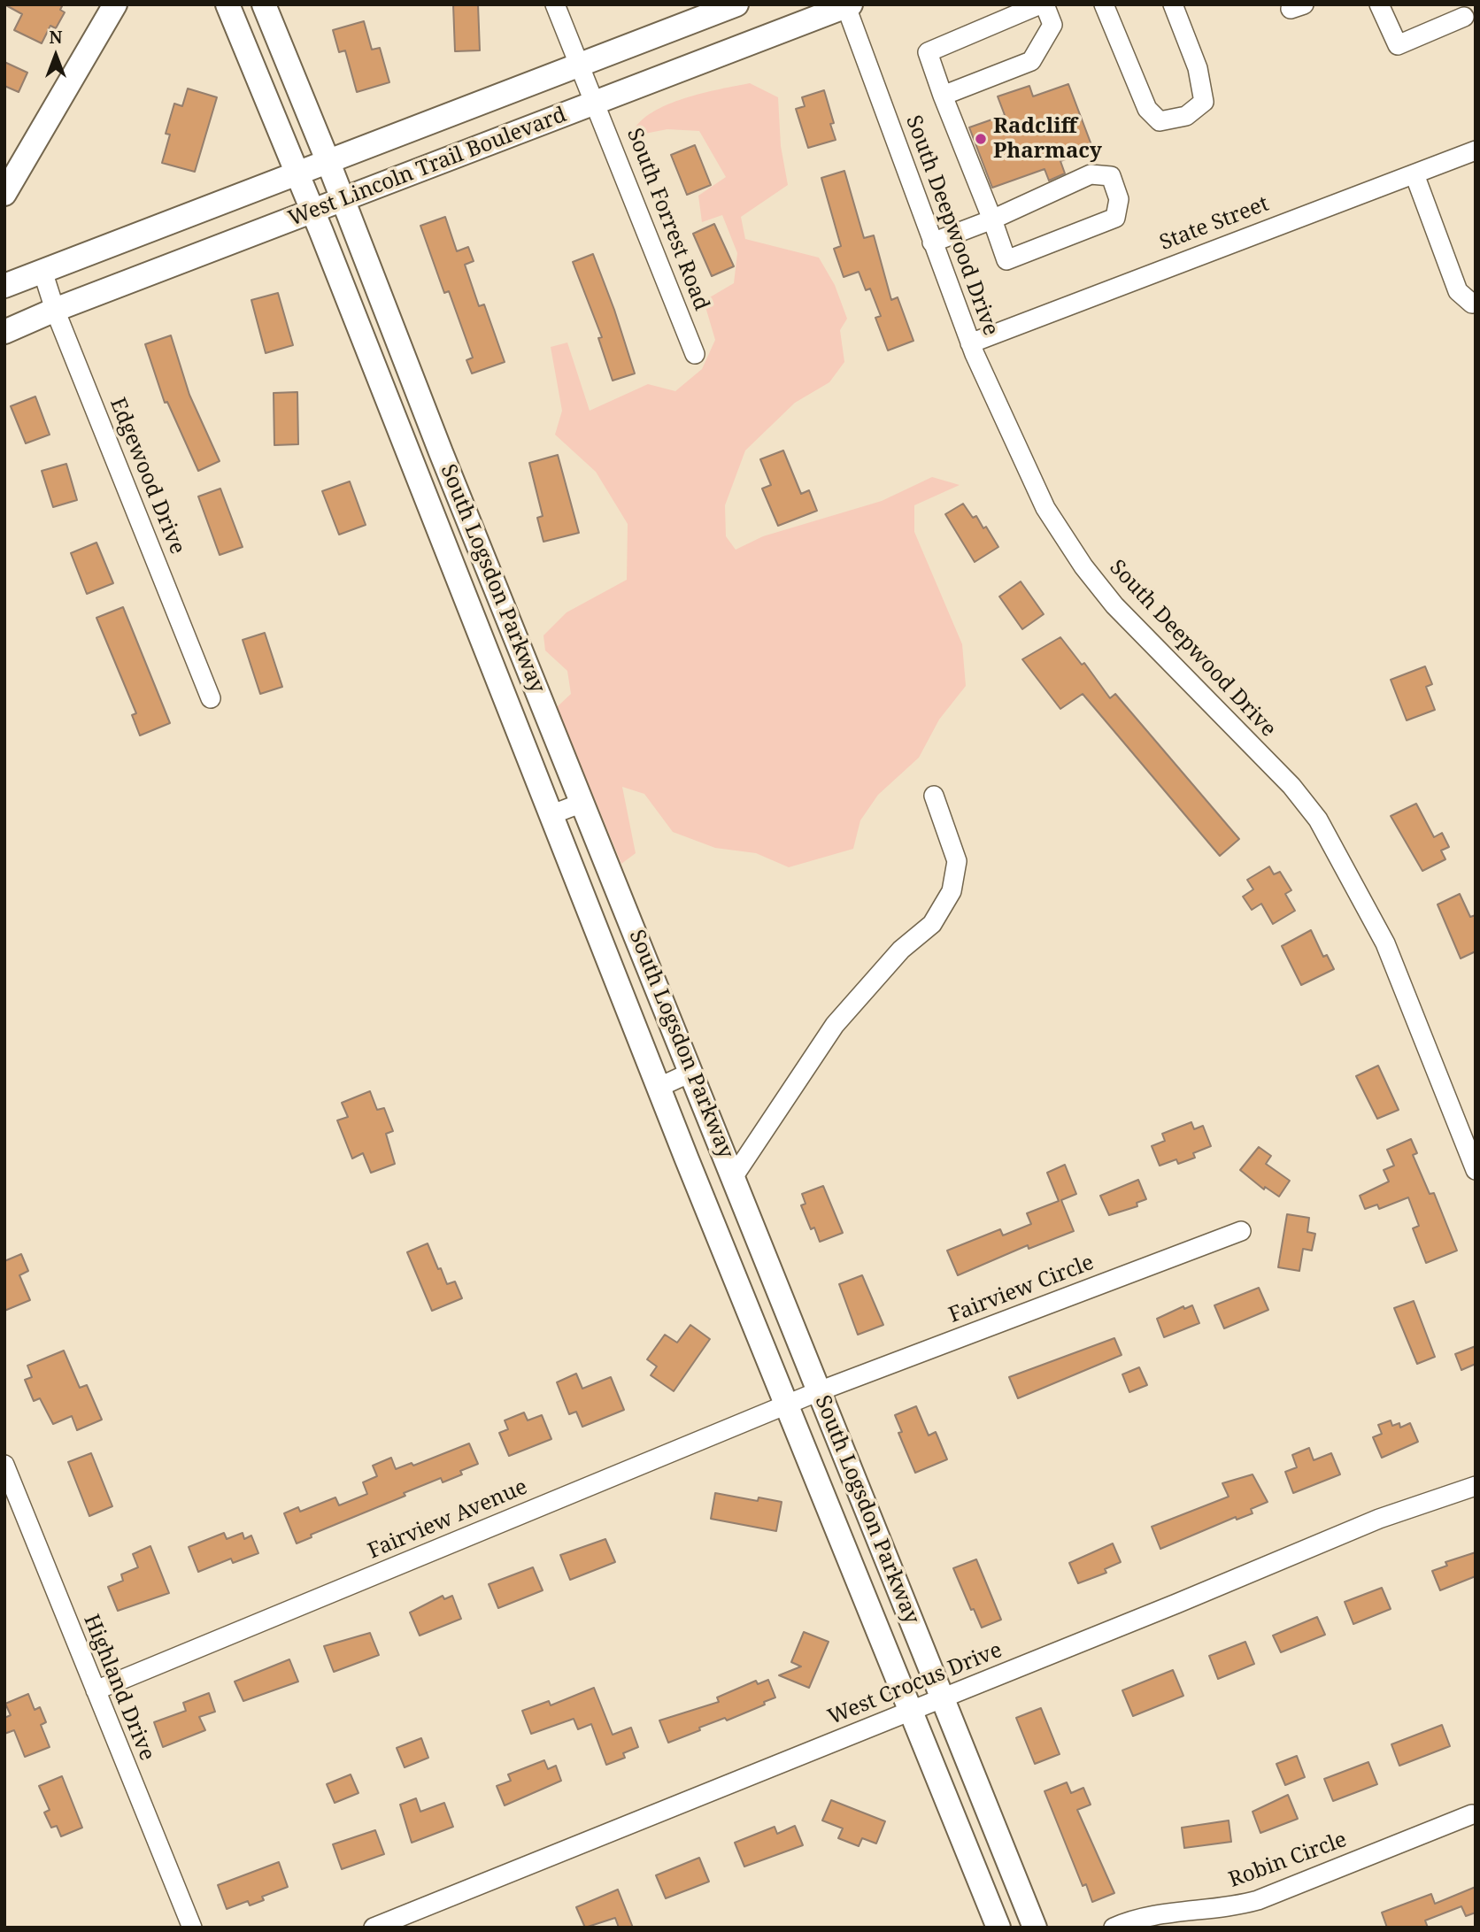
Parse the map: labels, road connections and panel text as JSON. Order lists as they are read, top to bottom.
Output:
{
  "streets": {
    "main road": ["West Lincoln Trail Boulevard", "South Logsdon Parkway"],
    "street": [
      "South Forrest Road",
      "State Street",
      "South Deepwood Drive",
      "Edgewood Drive",
      "Fairview Circle",
      "Fairview Avenue",
      "West Crocus Drive",
      "Highland Drive",
      "Robin Circle"
    ]
  },
  "crossings": [
    ["West Lincoln Trail Boulevard", "South Forrest Road"],
    ["West Lincoln Trail Boulevard", "South Deepwood Drive"],
    ["West Lincoln Trail Boulevard", "Edgewood Drive"],
    ["West Lincoln Trail Boulevard", "South Logsdon Parkway"],
    ["State Street", "South Deepwood Drive"],
    ["South Logsdon Parkway", "Fairview Circle"],
    ["South Logsdon Parkway", "Fairview Avenue"],
    ["South Logsdon Parkway", "West Crocus Drive"],
    ["Fairview Circle", "Fairview Avenue"],
    ["Fairview Avenue", "Highland Drive"]
  ],
  "places": ["Radcliff Pharmacy"],
  "north": "top"
}
